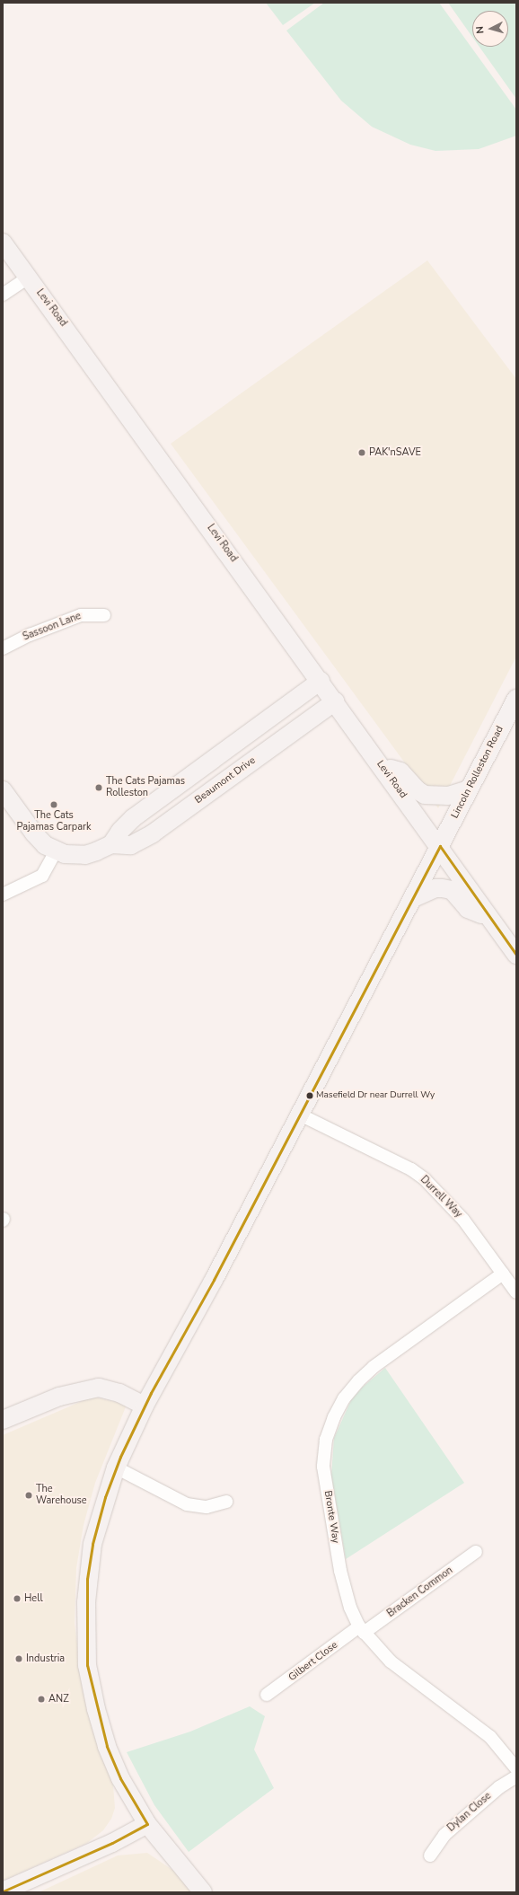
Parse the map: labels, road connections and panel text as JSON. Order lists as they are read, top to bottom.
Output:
{
  "streets": {
    "main road": ["Levi Road", "Lincoln Rolleston Road", "Beaumont Drive"],
    "street": [
      "Sassoon Lane",
      "Durrell Way",
      "Bronte Way",
      "Bracken Common",
      "Gilbert Close",
      "Dylan Close"
    ]
  },
  "crossings": [
    ["Levi Road", "Lincoln Rolleston Road"],
    ["Levi Road", "Beaumont Drive"],
    ["Lincoln Rolleston Road", "Durrell Way"],
    ["Durrell Way", "Bronte Way"],
    ["Bronte Way", "Bracken Common"],
    ["Bronte Way", "Gilbert Close"],
    ["Bracken Common", "Gilbert Close"]
  ],
  "places": [
    "PAK'nSAVE",
    "The Cats Pajamas Rolleston",
    "The Cats Pajamas Carpark",
    "Masefield Dr near Durrell Wy",
    "The Warehouse",
    "Hell",
    "Industria",
    "ANZ"
  ],
  "north": "left"
}
